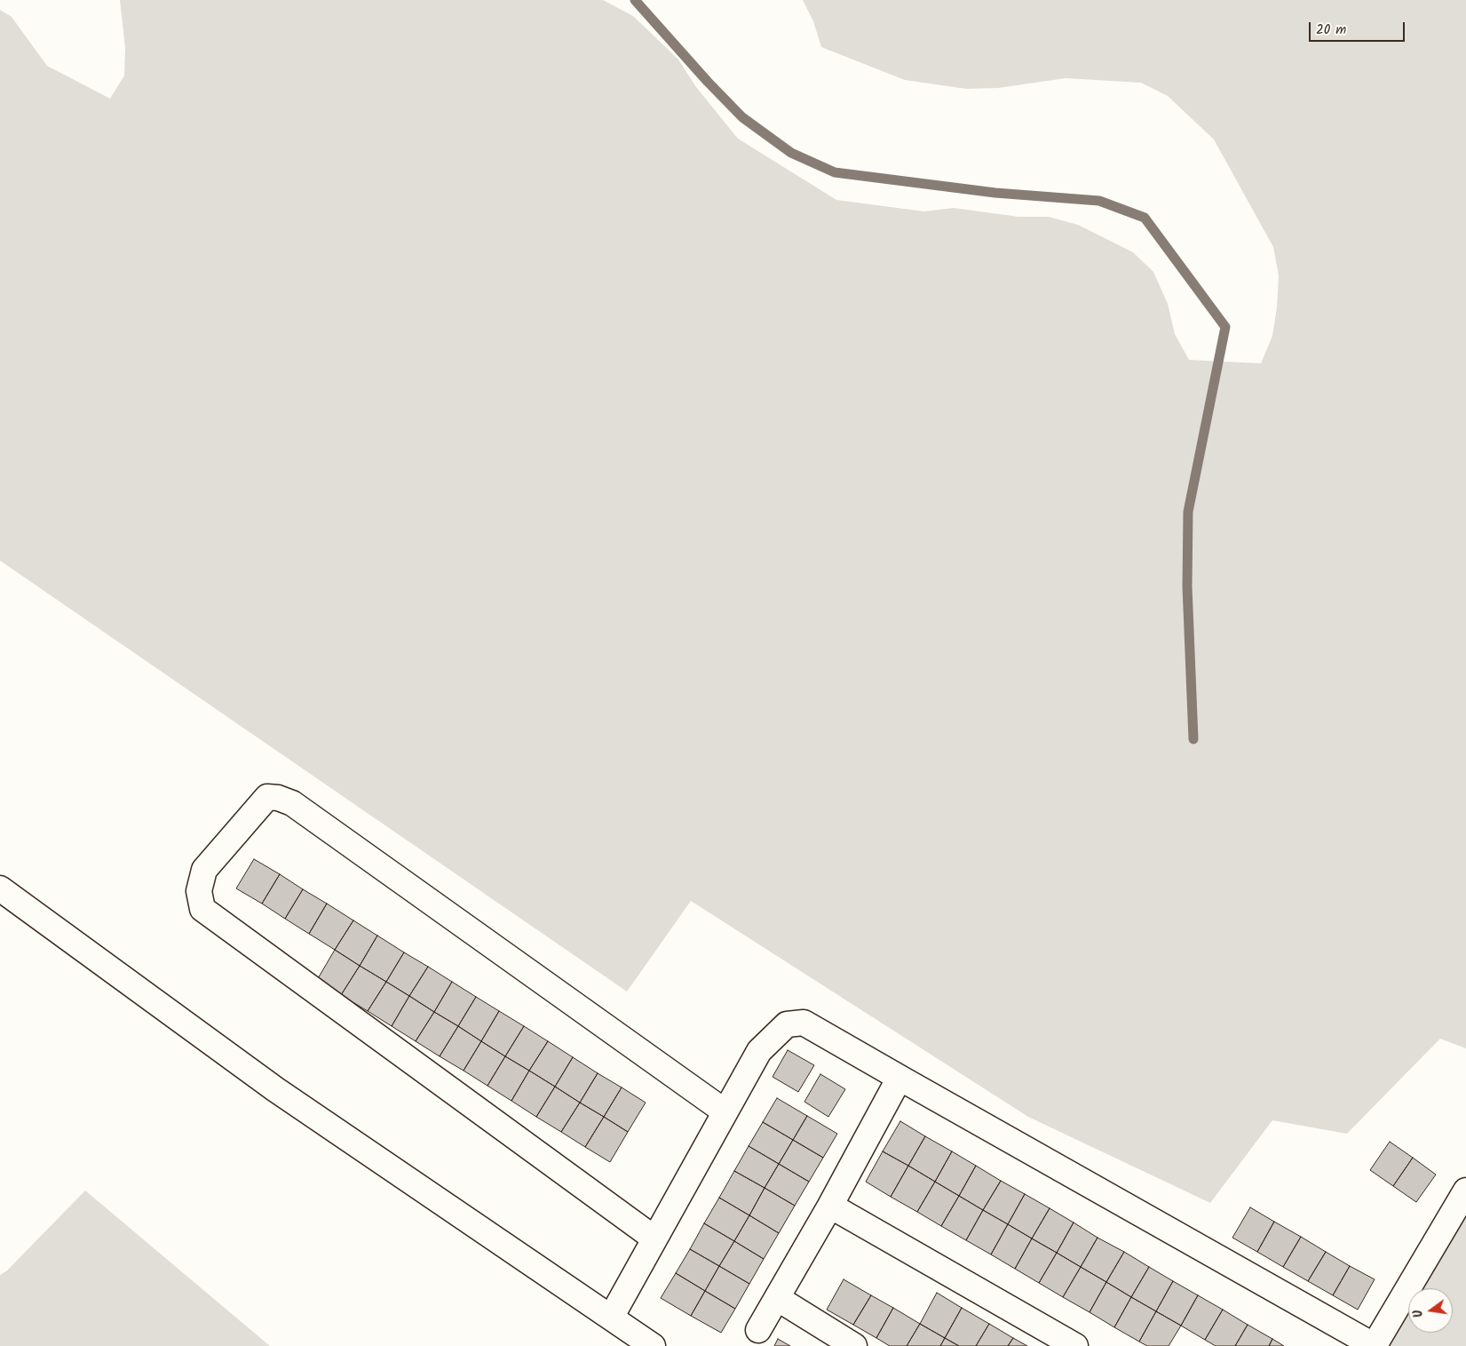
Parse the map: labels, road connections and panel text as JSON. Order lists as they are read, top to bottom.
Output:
{
  "scale_bar": "20 m",
  "north": "left"
}
